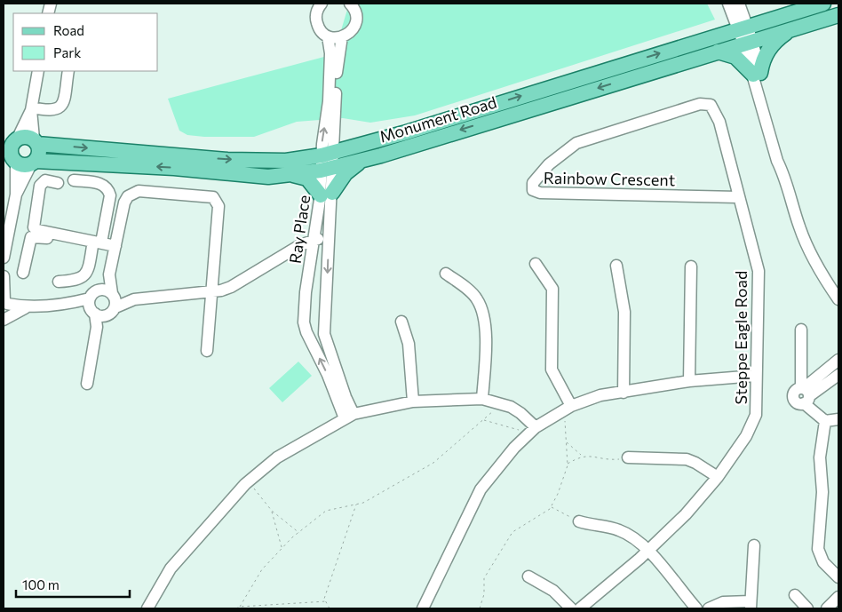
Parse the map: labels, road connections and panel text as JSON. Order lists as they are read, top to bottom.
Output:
{
  "streets": {
    "main road": ["Monument Road"],
    "street": ["Rainbow Crescent", "Ray Place", "Steppe Eagle Road"]
  },
  "crossings": [
    ["Monument Road", "Ray Place"],
    ["Rainbow Crescent", "Steppe Eagle Road"]
  ],
  "legend": ["Road", "Park"],
  "scale_bar": "100 m"
}
